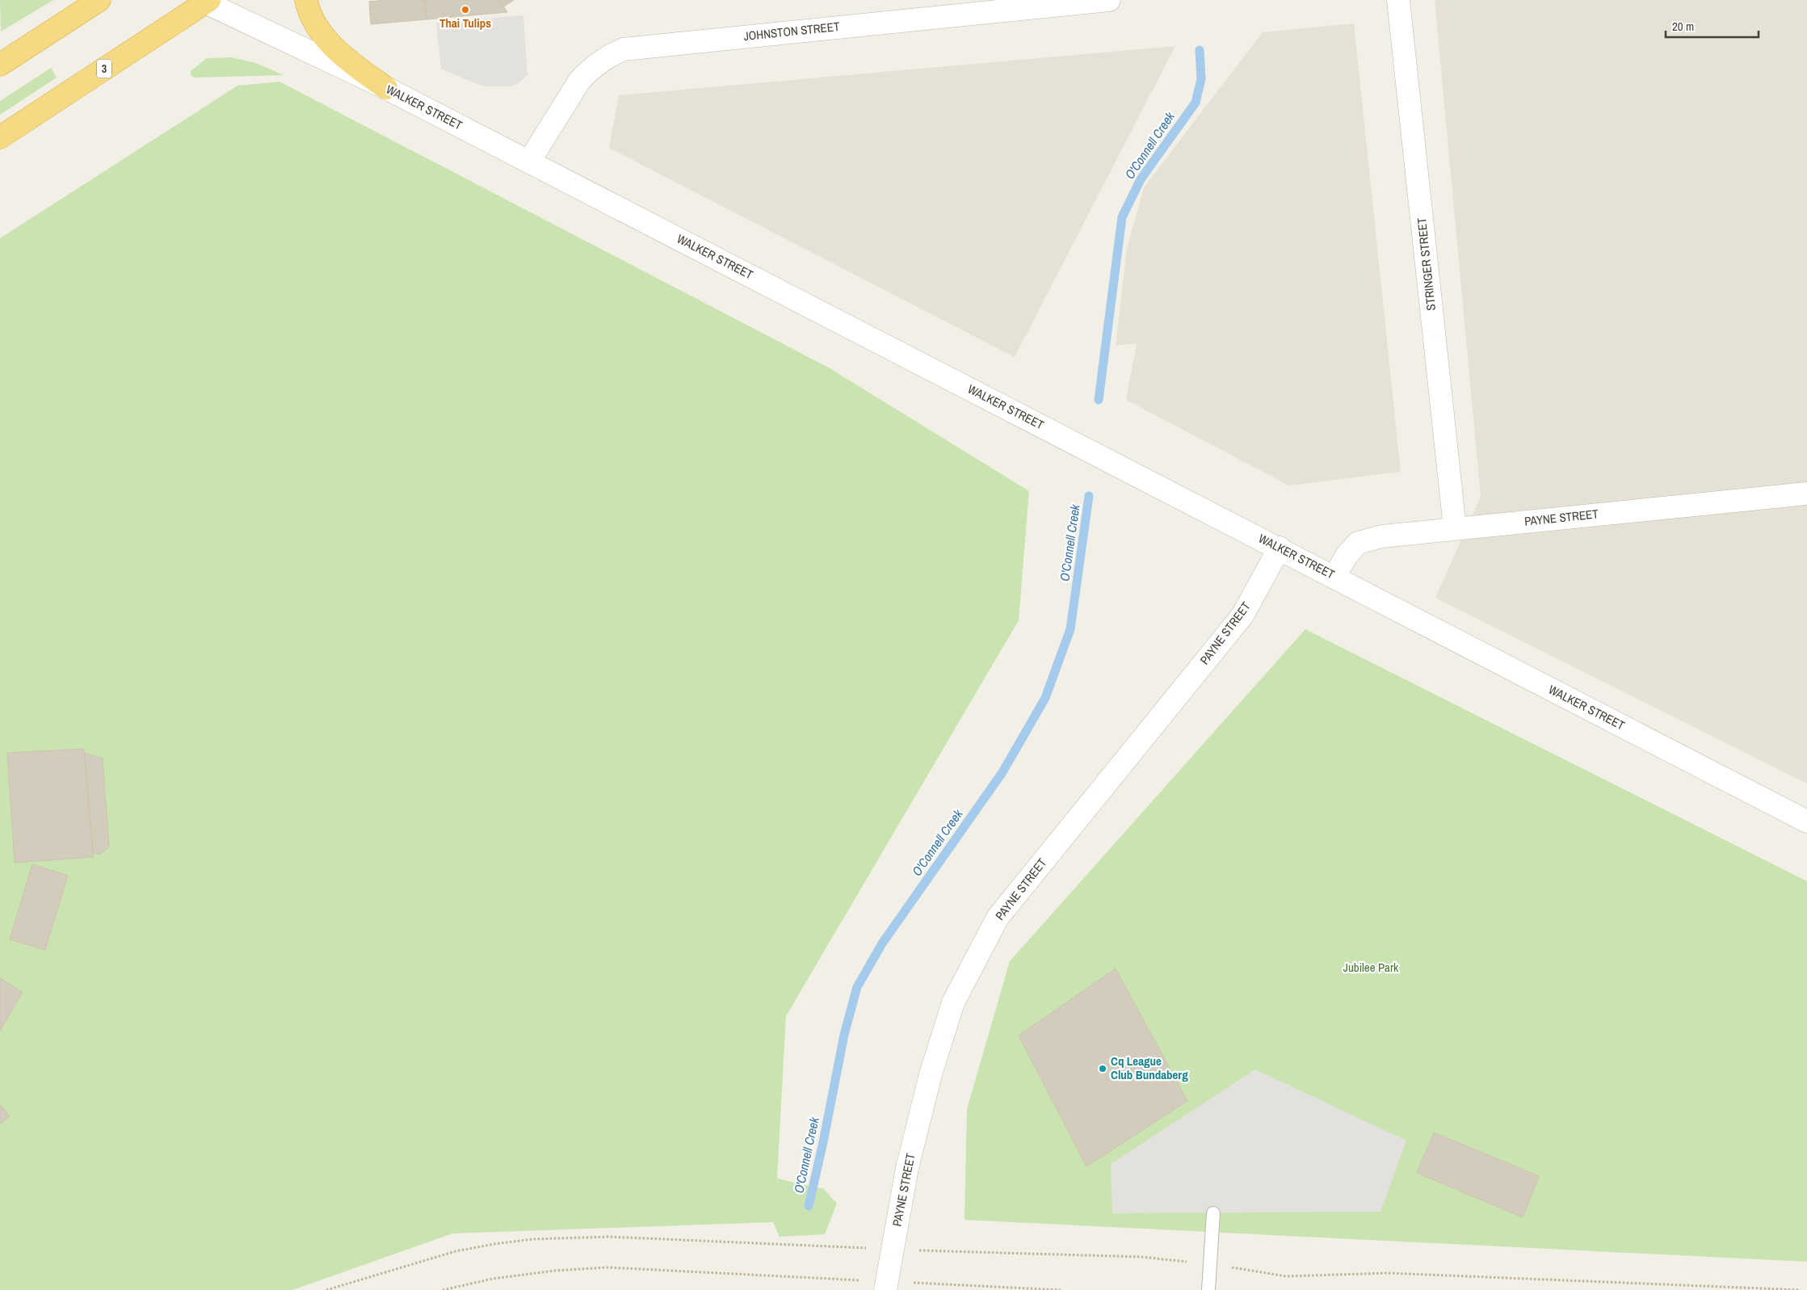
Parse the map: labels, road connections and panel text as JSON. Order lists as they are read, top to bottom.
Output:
{
  "streets": {
    "highway": ["3"],
    "street": [
      "JOHNSTON STREET",
      "WALKER STREET",
      "STRINGER STREET",
      "PAYNE STREET"
    ]
  },
  "crossings": [
    ["JOHNSTON STREET", "WALKER STREET"],
    ["3", "WALKER STREET"],
    ["WALKER STREET", "PAYNE STREET"],
    ["STRINGER STREET", "PAYNE STREET"]
  ],
  "water": ["O'Connell Creek"],
  "parks": ["Jubilee Park"],
  "places": ["Thai Tulips", "Cq League Club Bundaberg"],
  "scale_bar": "20 m"
}
